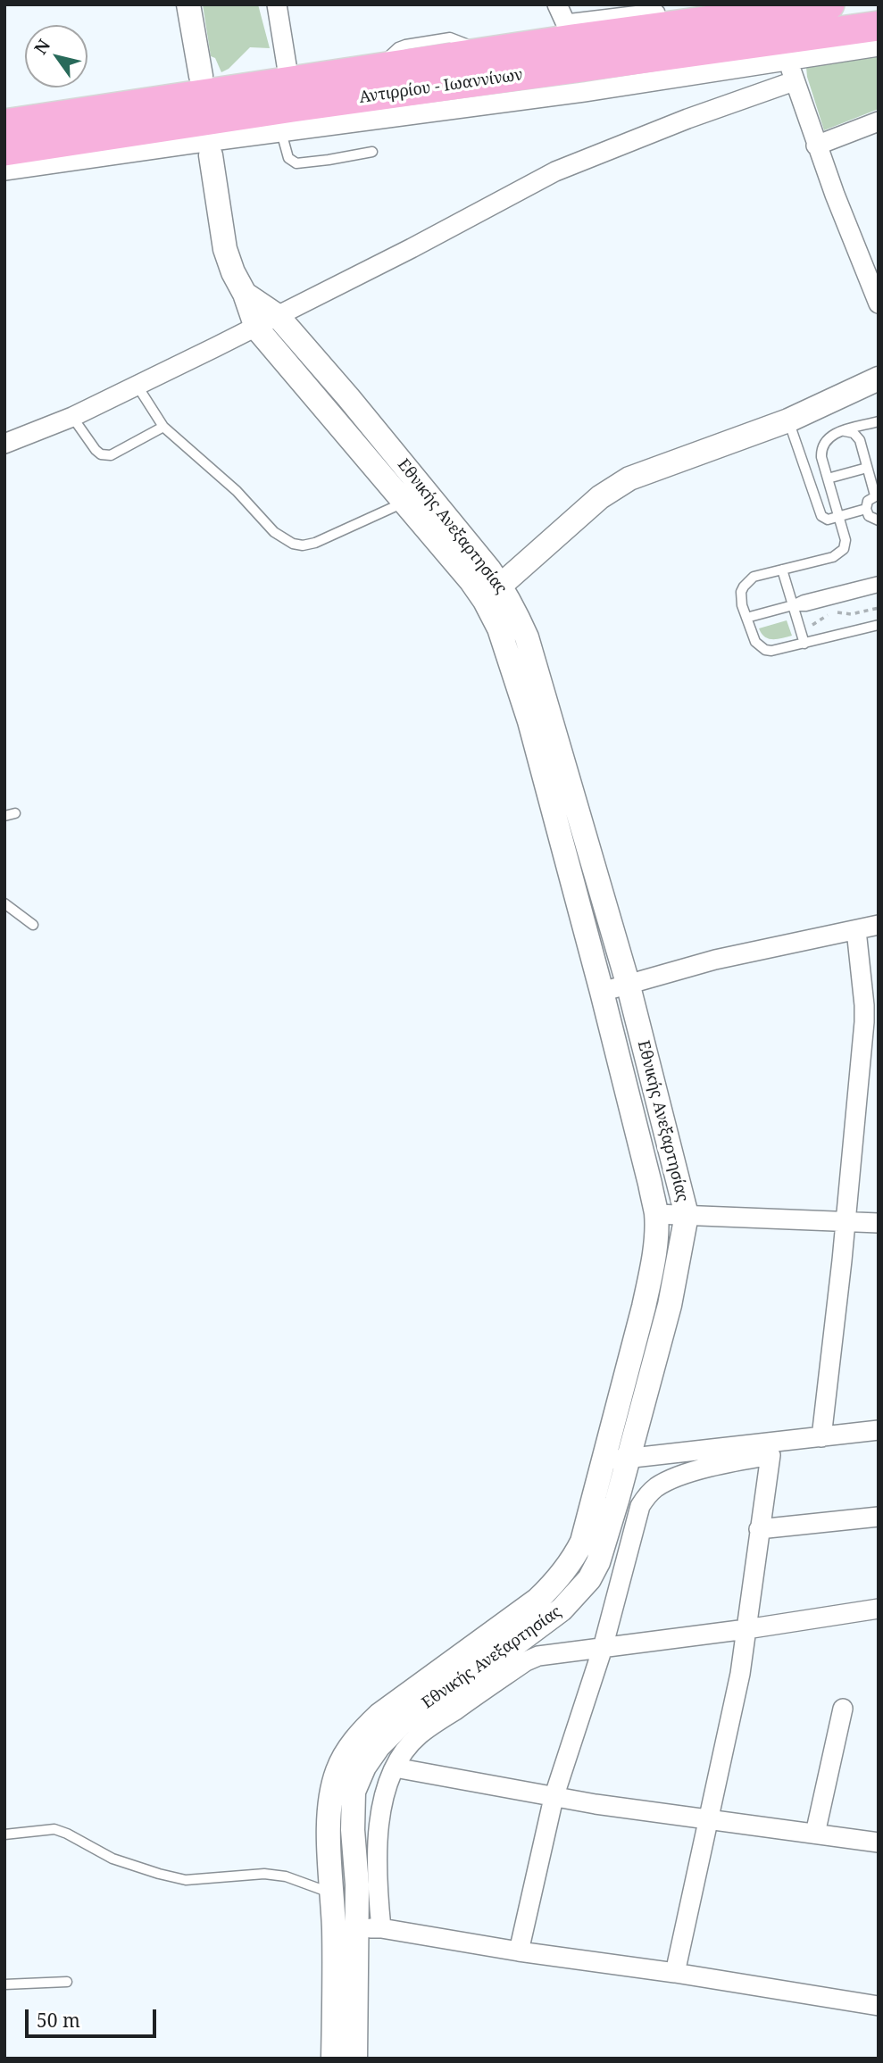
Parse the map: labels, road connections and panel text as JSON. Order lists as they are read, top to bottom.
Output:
{
  "streets": {
    "main road": ["Αντιρρίου - Ιωαννίνων"],
    "street": ["Εθνικής Ανεξαρτησίας"]
  },
  "scale_bar": "50 m",
  "north": "top left"
}
